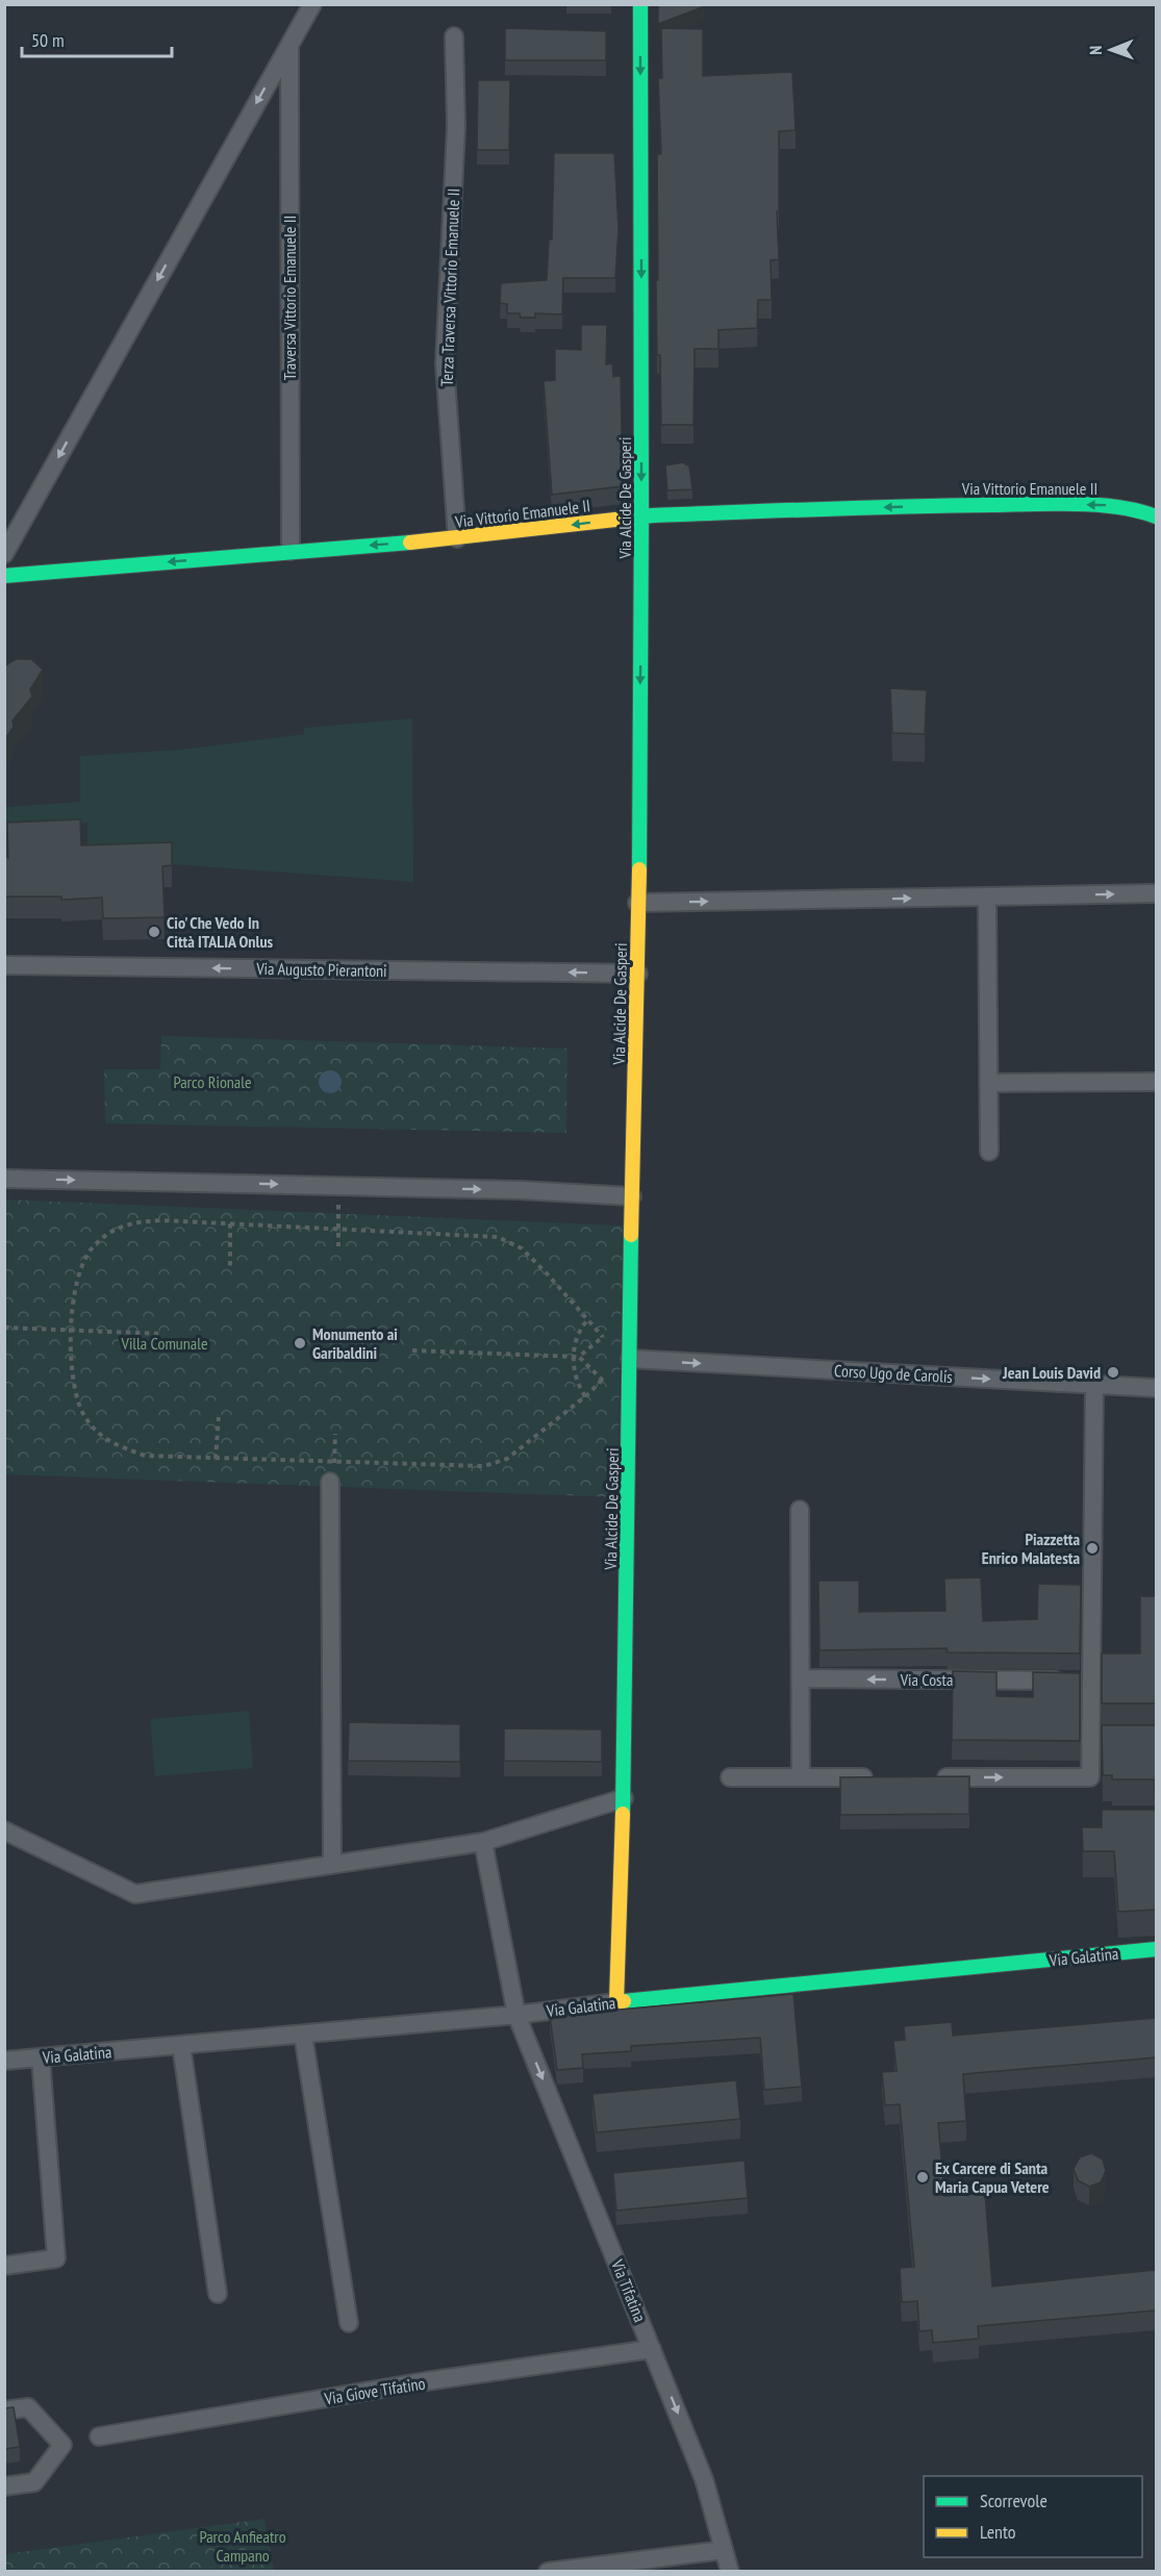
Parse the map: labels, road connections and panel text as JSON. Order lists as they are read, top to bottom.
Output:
{
  "streets": {
    "main road": ["Via Vittorio Emanuele II", "Via Alcide De Gasperi", "Via Galatina"],
    "street": [
      "Terza Traversa Vittorio Emanuele II",
      "Traversa Vittorio Emanuele II",
      "Via Augusto Pierantoni",
      "Corso Ugo de Carolis",
      "Via Costa",
      "Via Tifatina",
      "Via Giove Tifatino"
    ]
  },
  "crossings": [
    ["Terza Traversa Vittorio Emanuele II", "Via Vittorio Emanuele II"],
    ["Traversa Vittorio Emanuele II", "Via Vittorio Emanuele II"],
    ["Via Vittorio Emanuele II", "Via Alcide De Gasperi"],
    ["Via Alcide De Gasperi", "Via Augusto Pierantoni"],
    ["Via Alcide De Gasperi", "Corso Ugo de Carolis"],
    ["Via Alcide De Gasperi", "Via Galatina"],
    ["Via Galatina", "Via Tifatina"],
    ["Via Tifatina", "Via Giove Tifatino"]
  ],
  "one_way": [
    "Via Vittorio Emanuele II",
    "Via Alcide De Gasperi",
    "Via Augusto Pierantoni",
    "Corso Ugo de Carolis",
    "Via Tifatina"
  ],
  "parks": ["Parco Rionale", "Villa Comunale", "Parco Anfieatro Campano"],
  "places": [
    "Cio' Che Vedo In Città ITALIA Onlus",
    "Monumento ai Garibaldini",
    "Jean Louis David",
    "Piazzetta Enrico Malatesta",
    "Ex Carcere di Santa Maria Capua Vetere"
  ],
  "legend": ["Scorrevole", "Lento"],
  "scale_bar": "50 m",
  "north": "left"
}
